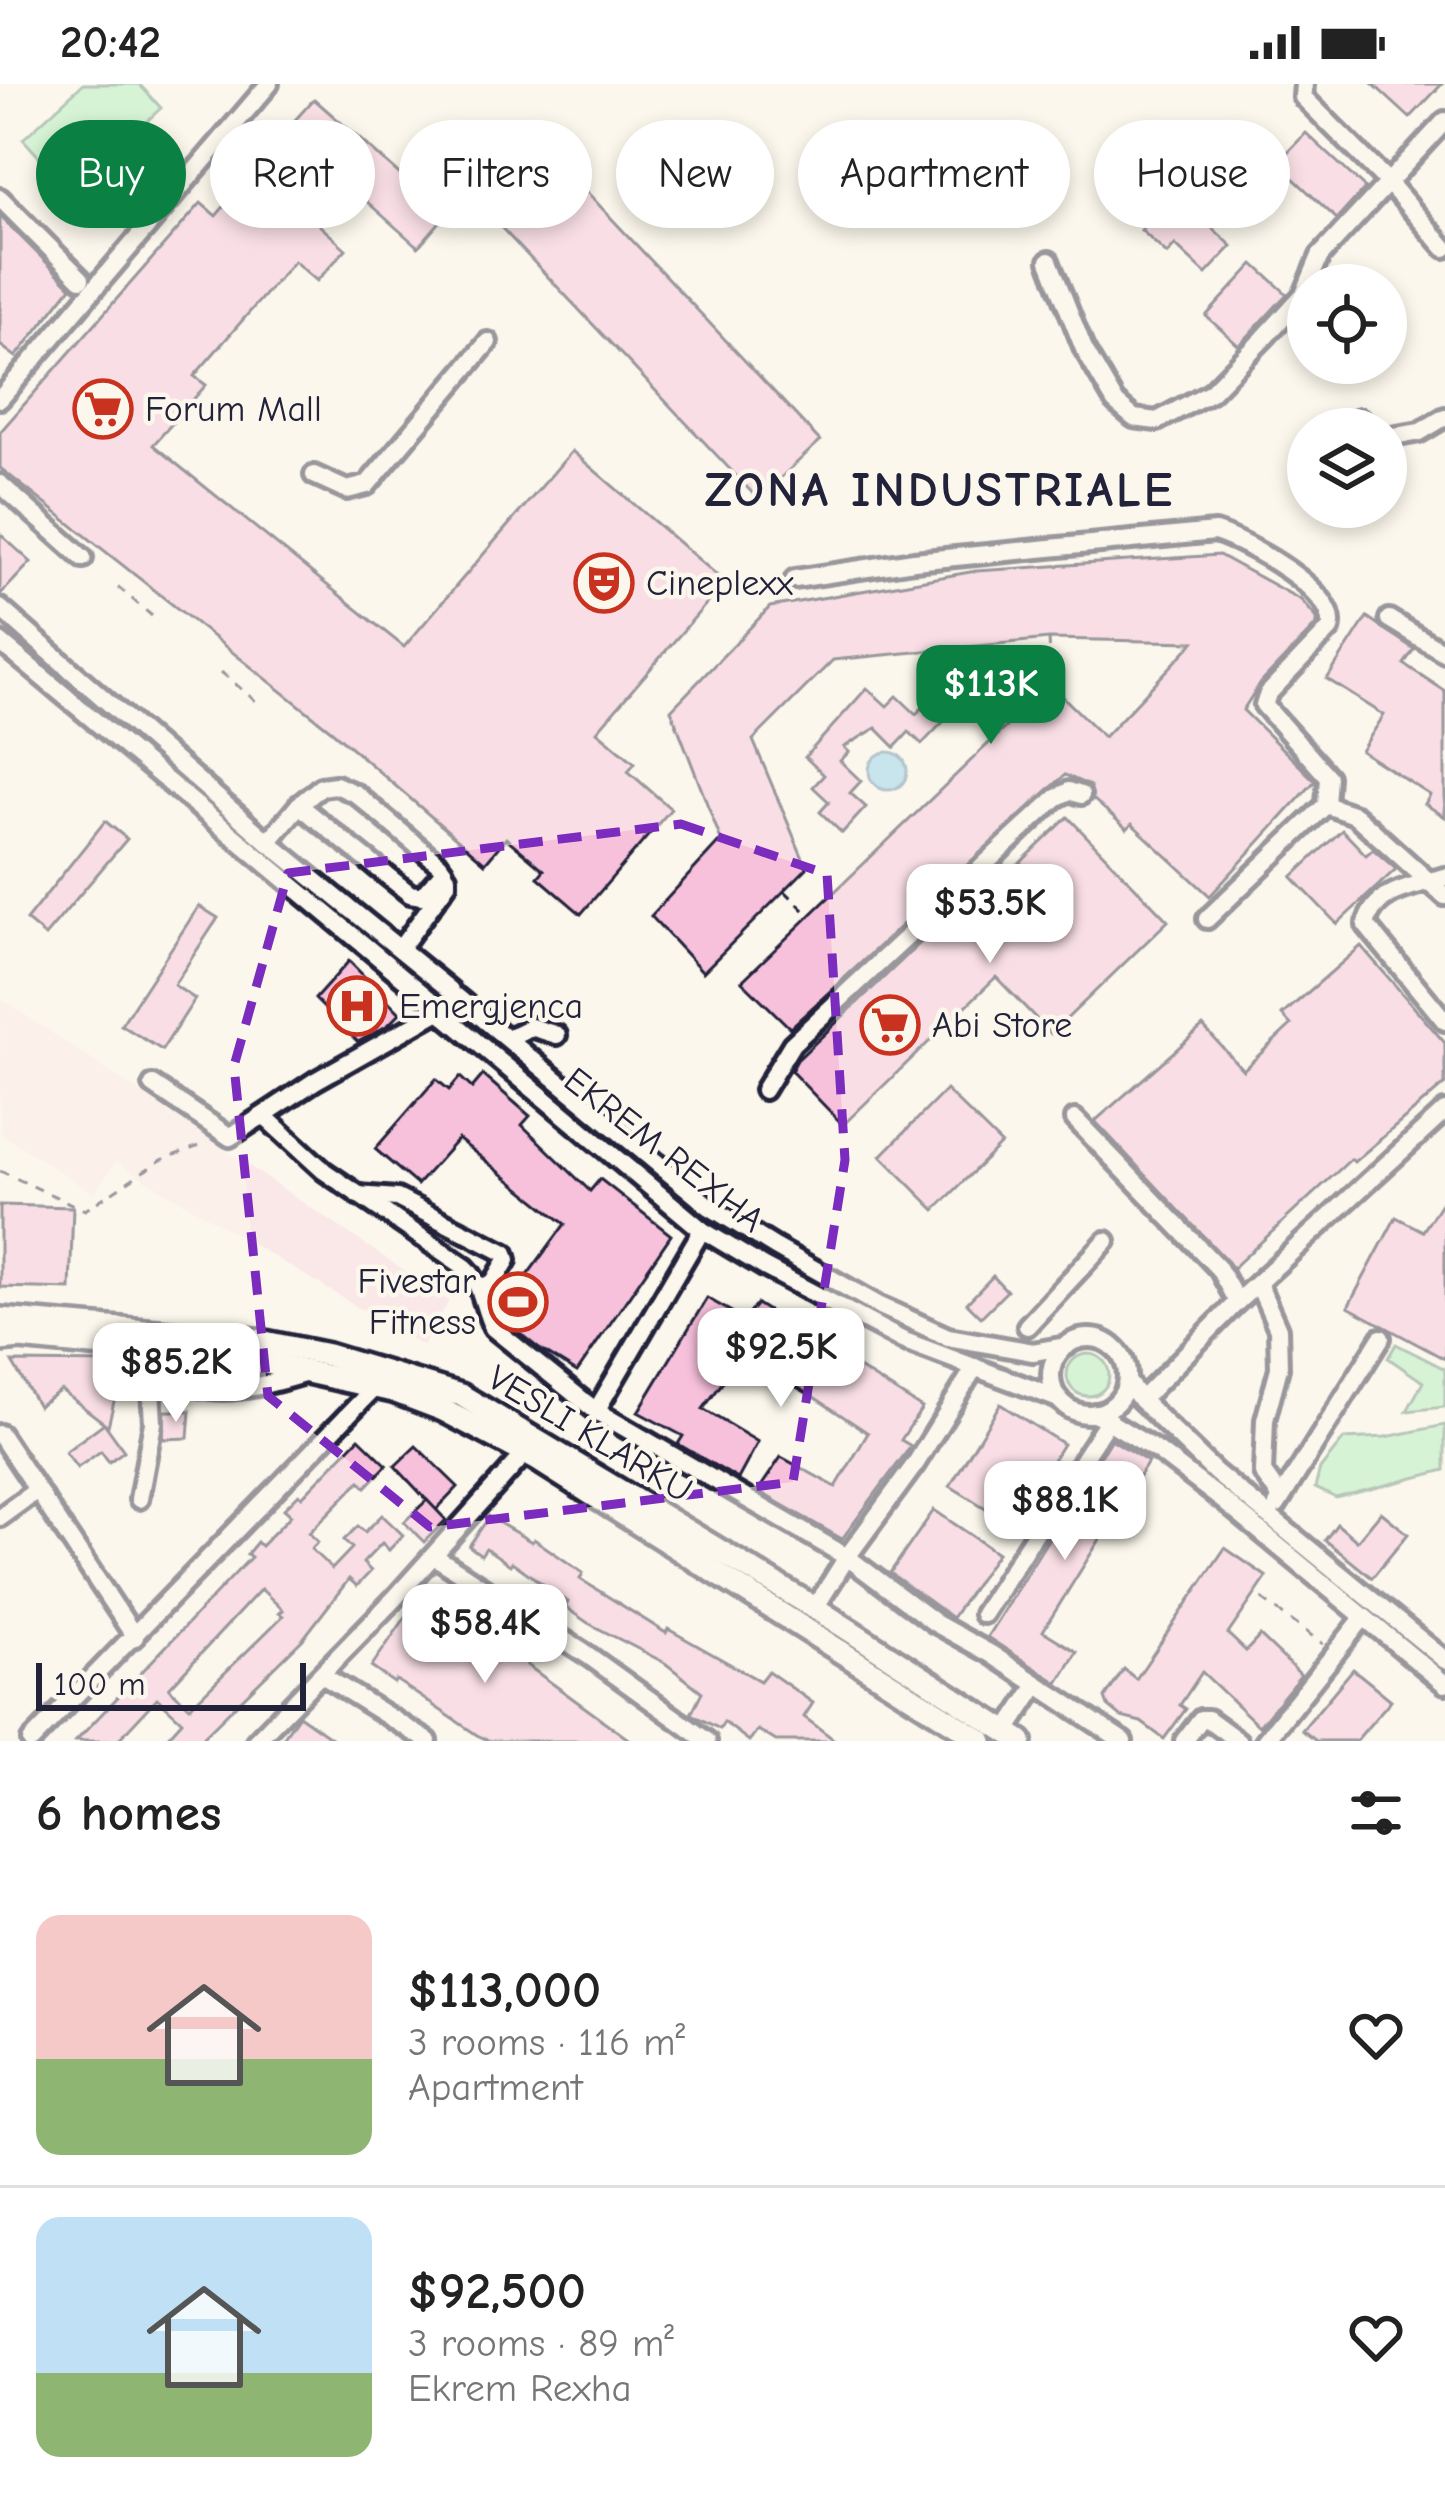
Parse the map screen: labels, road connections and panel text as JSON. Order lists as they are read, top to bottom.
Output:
{
  "streets": {
    "main road": ["VESLI KLARKU"],
    "street": ["EKREM REXHA"]
  },
  "districts": ["ZONA INDUSTRIALE"],
  "places": {
    "supermarket": ["Forum Mall", "Abi Store"],
    "theatre": ["Cineplexx"],
    "hospital": ["Emergjenca"],
    "sports": ["Fivestar Fitness"]
  },
  "scale_bar": "100 m",
  "page": {
    "status": "20:42",
    "chip": [
      "Buy",
      "Rent",
      "Filters",
      "New",
      "Apartment",
      "House"
    ],
    "price": [
      "$113K",
      "$53.5K",
      "$92.5K",
      "$85.2K",
      "$88.1K",
      "$58.4K"
    ],
    "scale": "100 m",
    "heading": "6 homes",
    "list": [
      {
        "name": "$113,000",
        "note": "3 rooms · 116 m² · Apartment"
      },
      {
        "name": "$92,500",
        "note": "3 rooms · 89 m² · Ekrem Rexha"
      }
    ]
  }
}
